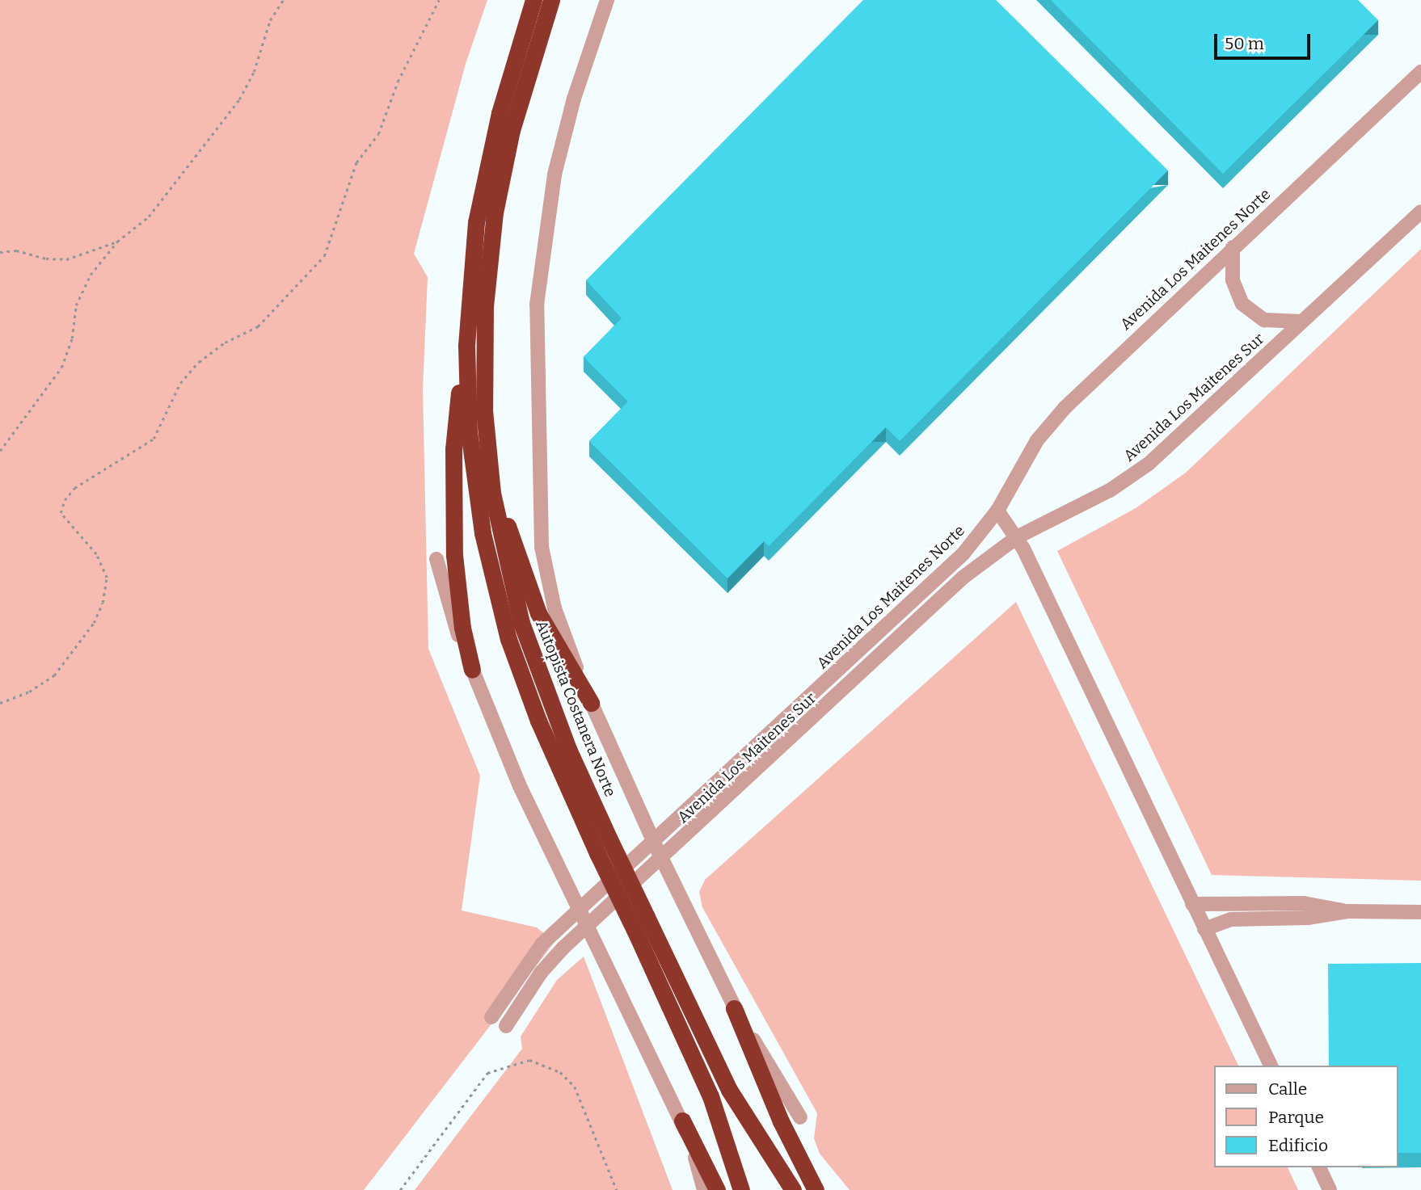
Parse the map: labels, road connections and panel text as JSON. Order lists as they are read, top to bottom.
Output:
{
  "streets": {
    "highway": ["Autopista Costanera Norte"],
    "street": ["Avenida Los Maitenes Norte", "Avenida Los Maitenes Sur"]
  },
  "legend": ["Calle", "Parque", "Edificio"],
  "scale_bar": "50 m"
}
